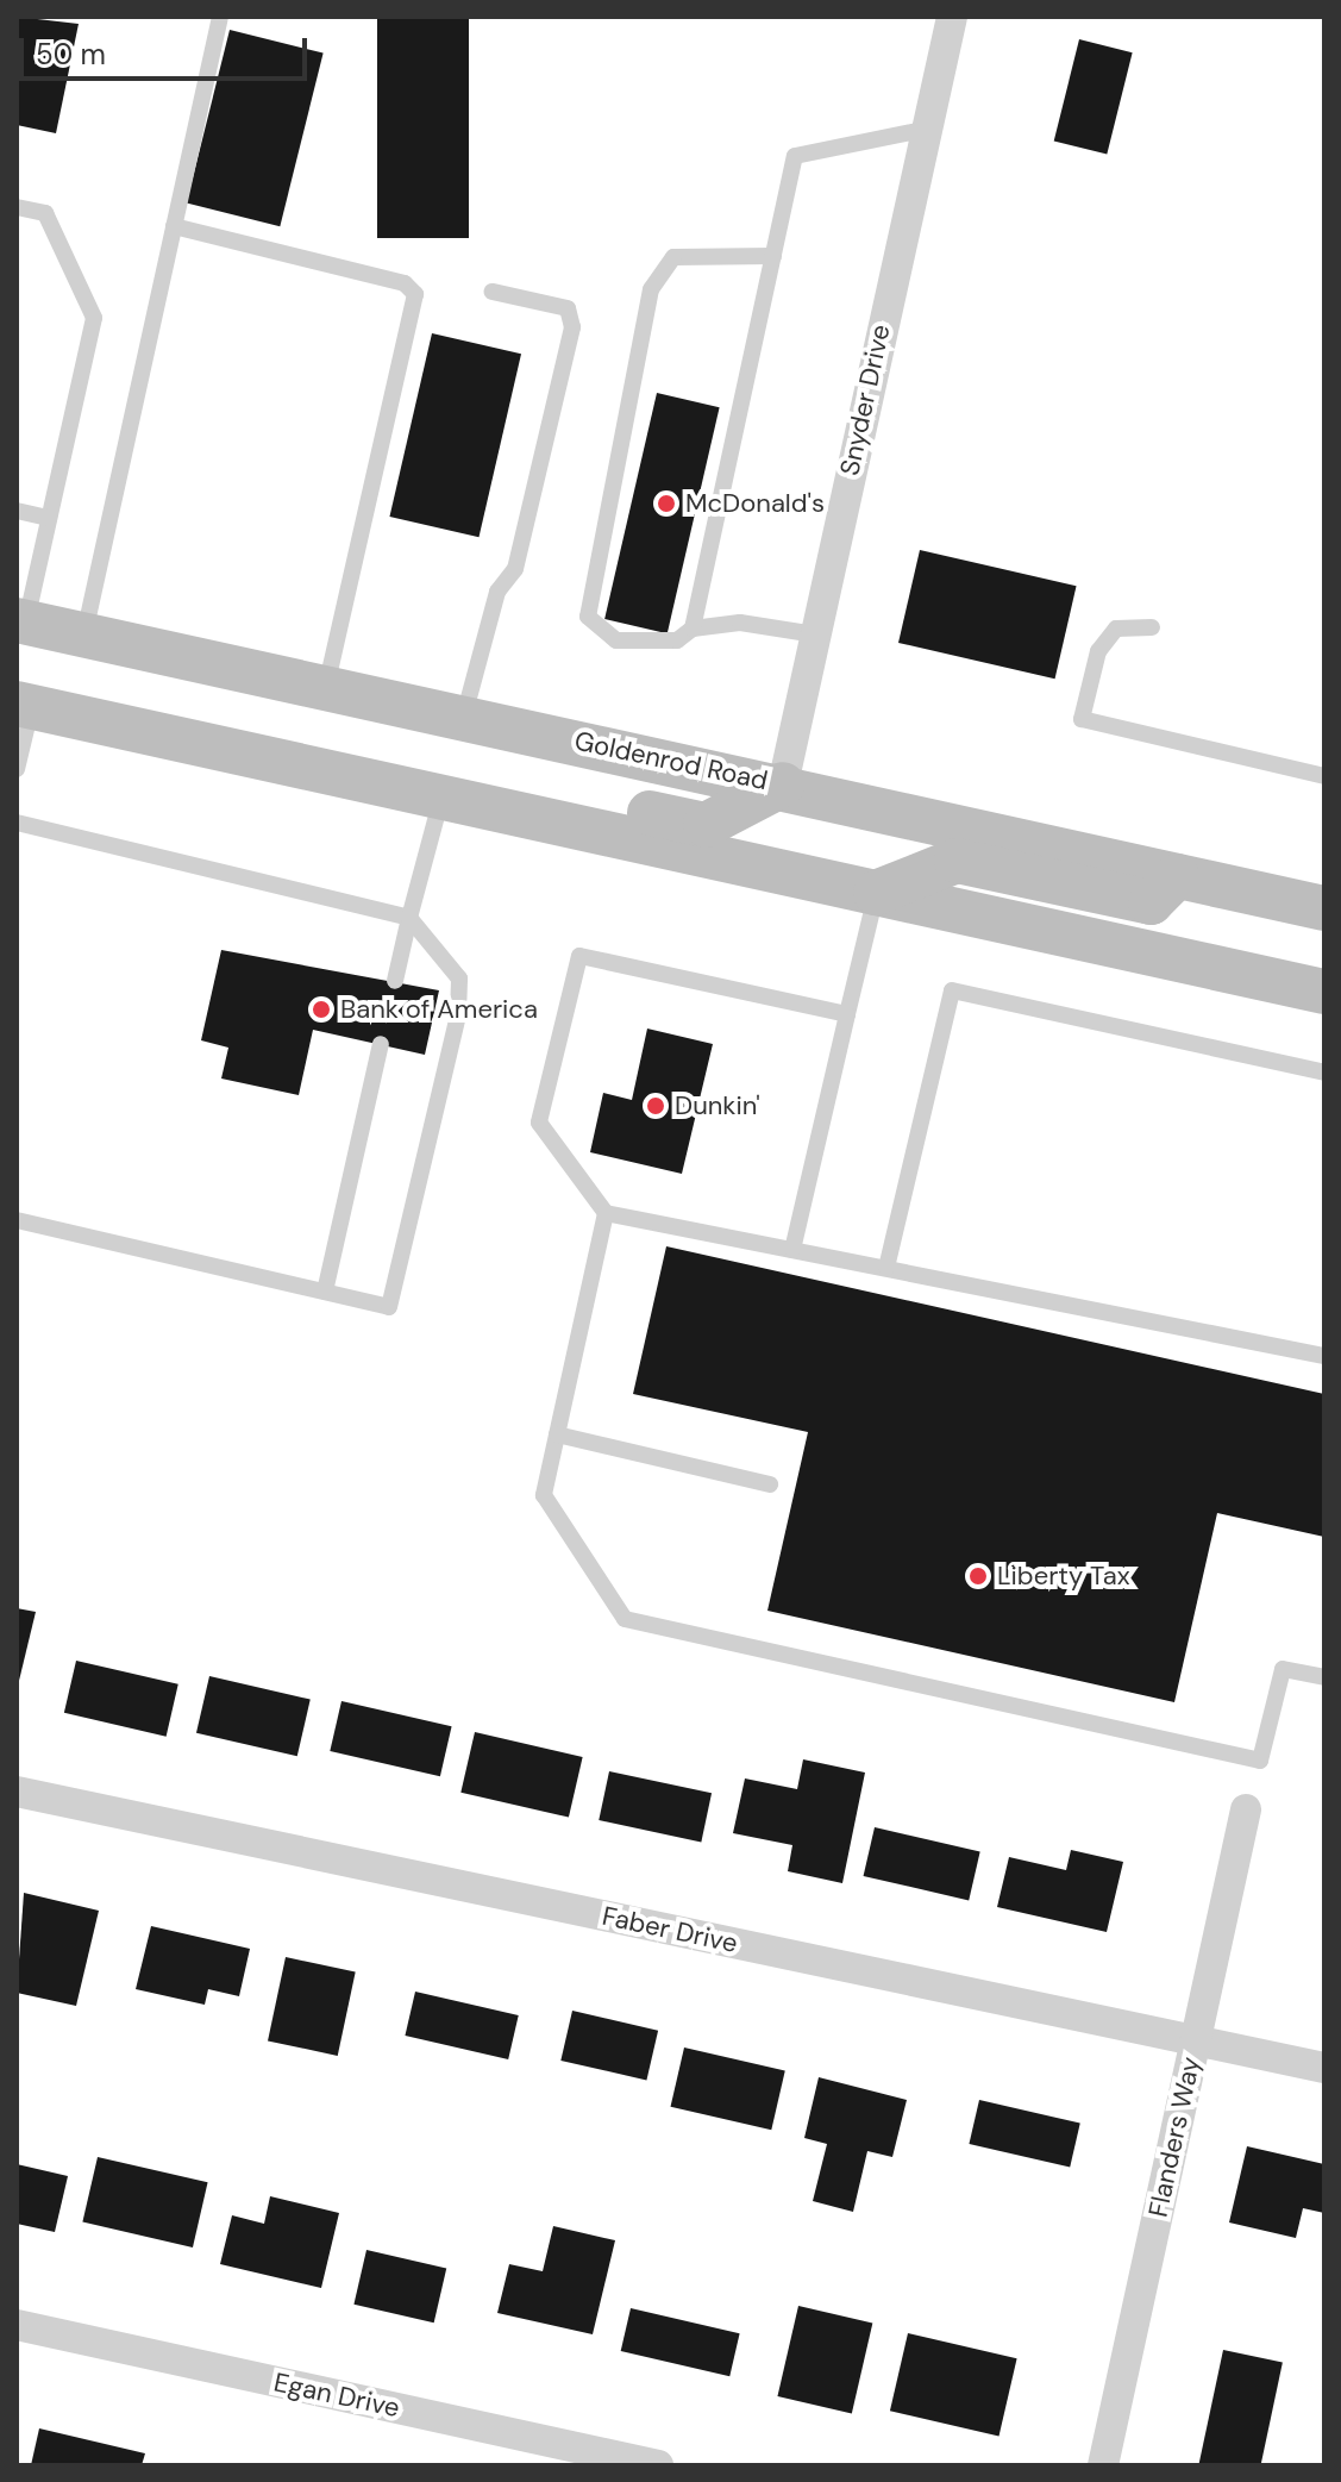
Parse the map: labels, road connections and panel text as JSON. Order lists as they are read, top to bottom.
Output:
{
  "streets": {
    "main road": ["Goldenrod Road"],
    "street": [
      "Snyder Drive",
      "Faber Drive",
      "Flanders Way",
      "Egan Drive"
    ]
  },
  "crossings": [
    ["Snyder Drive", "Goldenrod Road"],
    ["Faber Drive", "Flanders Way"]
  ],
  "places": [
    "McDonald's",
    "Bank of America",
    "Dunkin'",
    "Liberty Tax"
  ],
  "scale_bar": "50 m"
}
